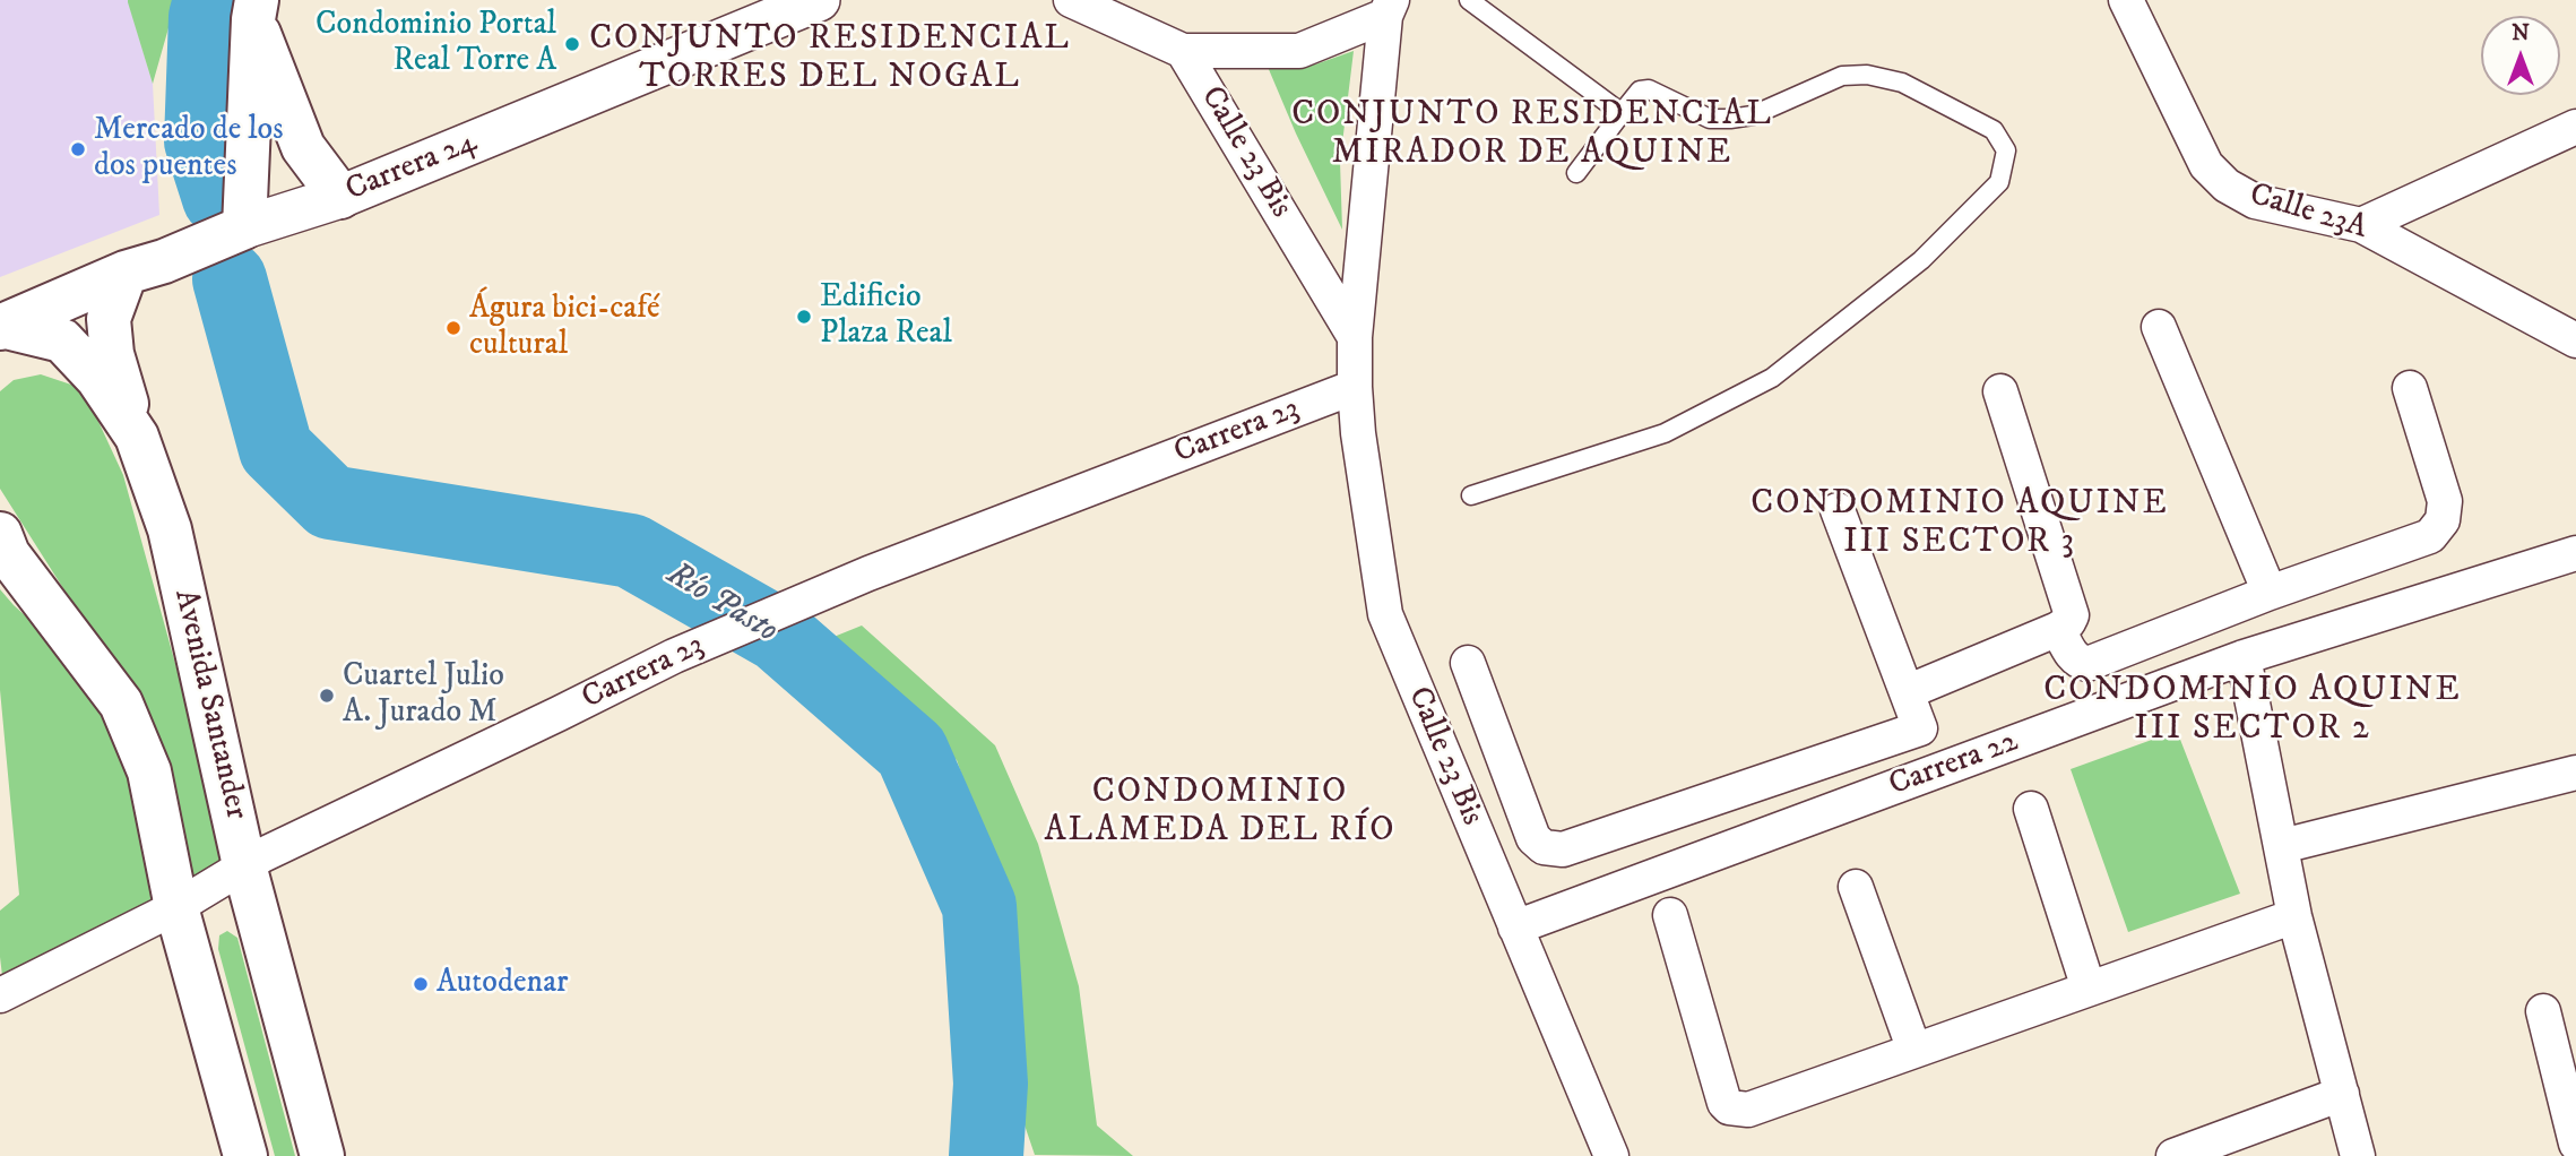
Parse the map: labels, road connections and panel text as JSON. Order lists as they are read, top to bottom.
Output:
{
  "streets": {
    "main road": ["Carrera 24", "Avenida Santander"],
    "street": [
      "Calle 23 Bis",
      "Calle 23A",
      "Carrera 23",
      "Carrera 22"
    ]
  },
  "crossings": [
    ["Calle 23 Bis", "Carrera 23"],
    ["Calle 23 Bis", "Carrera 22"],
    ["Carrera 24", "Avenida Santander"],
    ["Carrera 23", "Avenida Santander"]
  ],
  "districts": [
    "CONJUNTO RESIDENCIAL TORRES DEL NOGAL",
    "CONJUNTO RESIDENCIAL MIRADOR DE AQUINE",
    "CONDOMINIO AQUINE III SECTOR 3",
    "CONDOMINIO AQUINE III SECTOR 2",
    "CONDOMINIO ALAMEDA DEL RÍO"
  ],
  "water": ["Río Pasto"],
  "places": [
    "Condominio Portal Real Torre A",
    "Mercado de los dos puentes",
    "Edificio Plaza Real",
    "Águra bici-café cultural",
    "Cuartel Julio A. Jurado M",
    "Autodenar"
  ],
  "north": "top"
}
